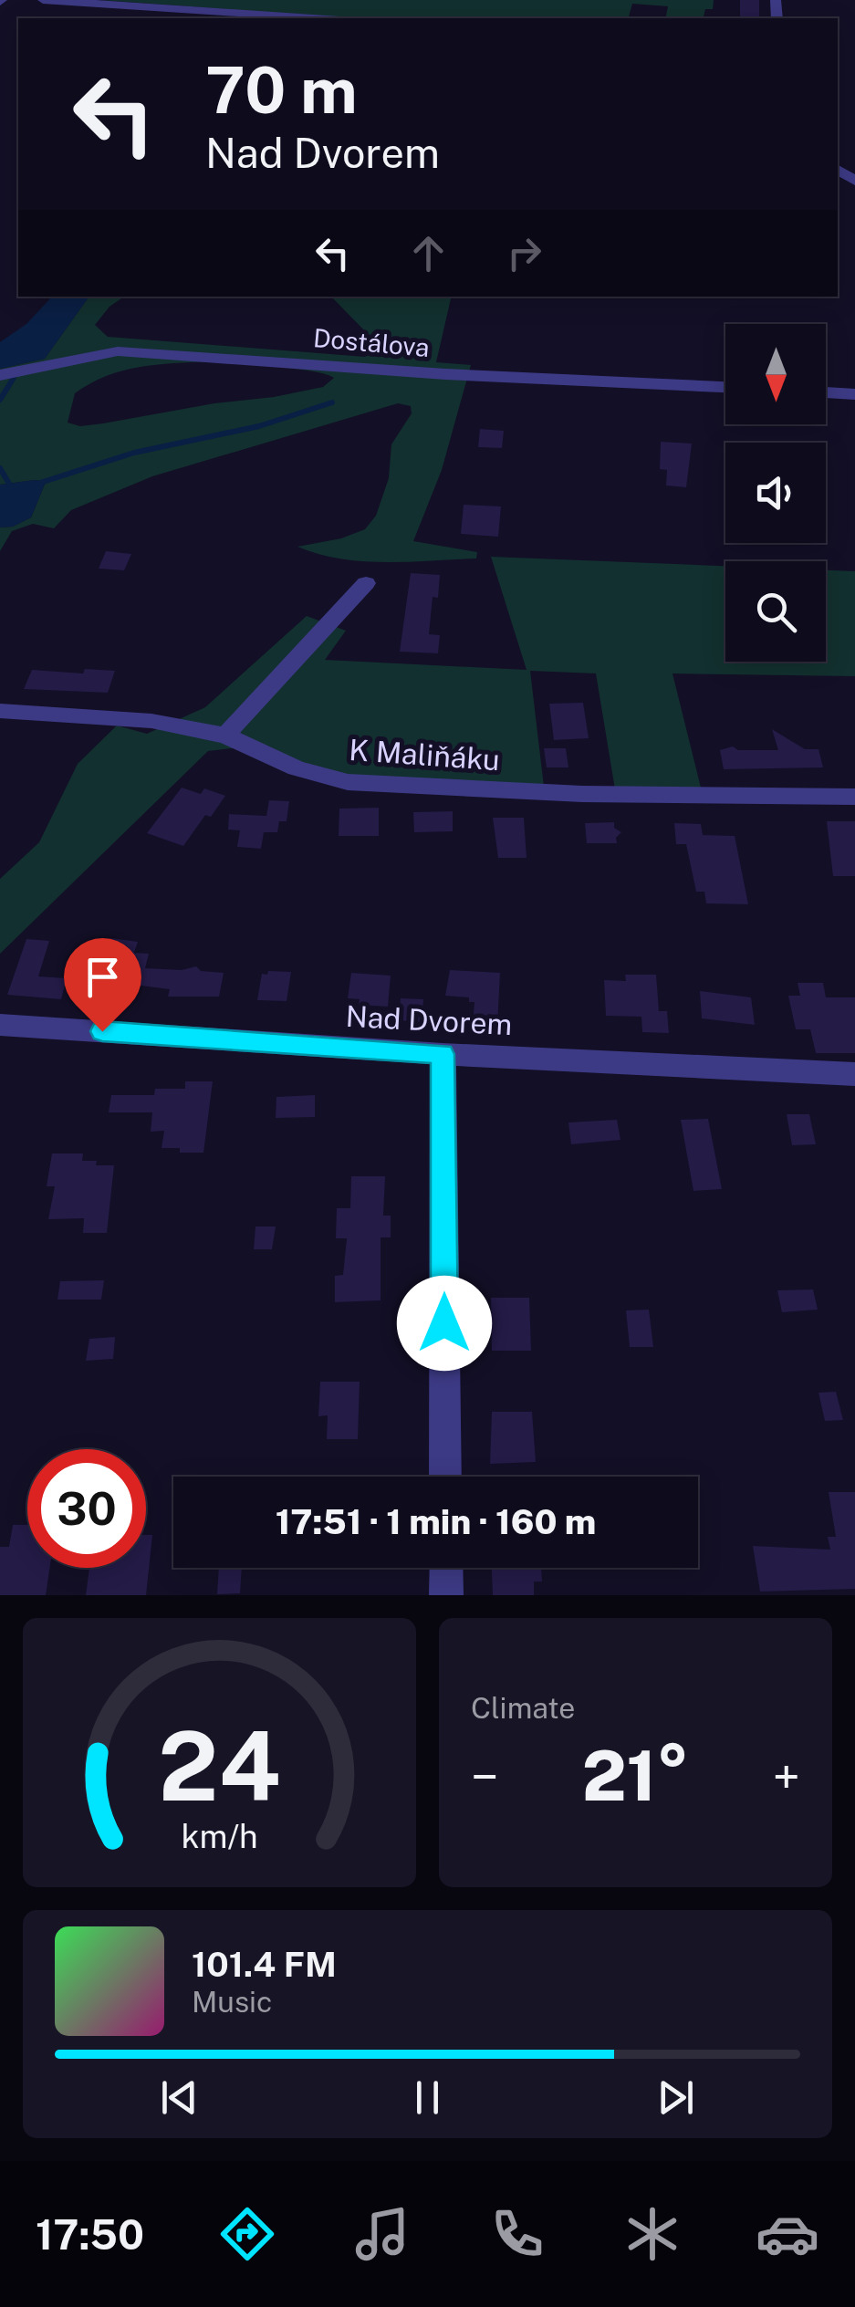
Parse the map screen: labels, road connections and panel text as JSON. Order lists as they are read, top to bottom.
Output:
{
  "streets": {
    "street": ["Dostálova", "K Maliňáku", "Nad Dvorem"]
  },
  "north": "bottom",
  "page": {
    "turn": ["70 m", "Nad Dvorem"],
    "limit": "30",
    "trip": "17:51 · 1 min · 160 m",
    "tile": "Climate",
    "heat": ["−", "21°", "+"],
    "song": ["101.4 FM", "Music"],
    "tabs": "17:50",
    "gauge": ["24", "km/h"]
  }
}
